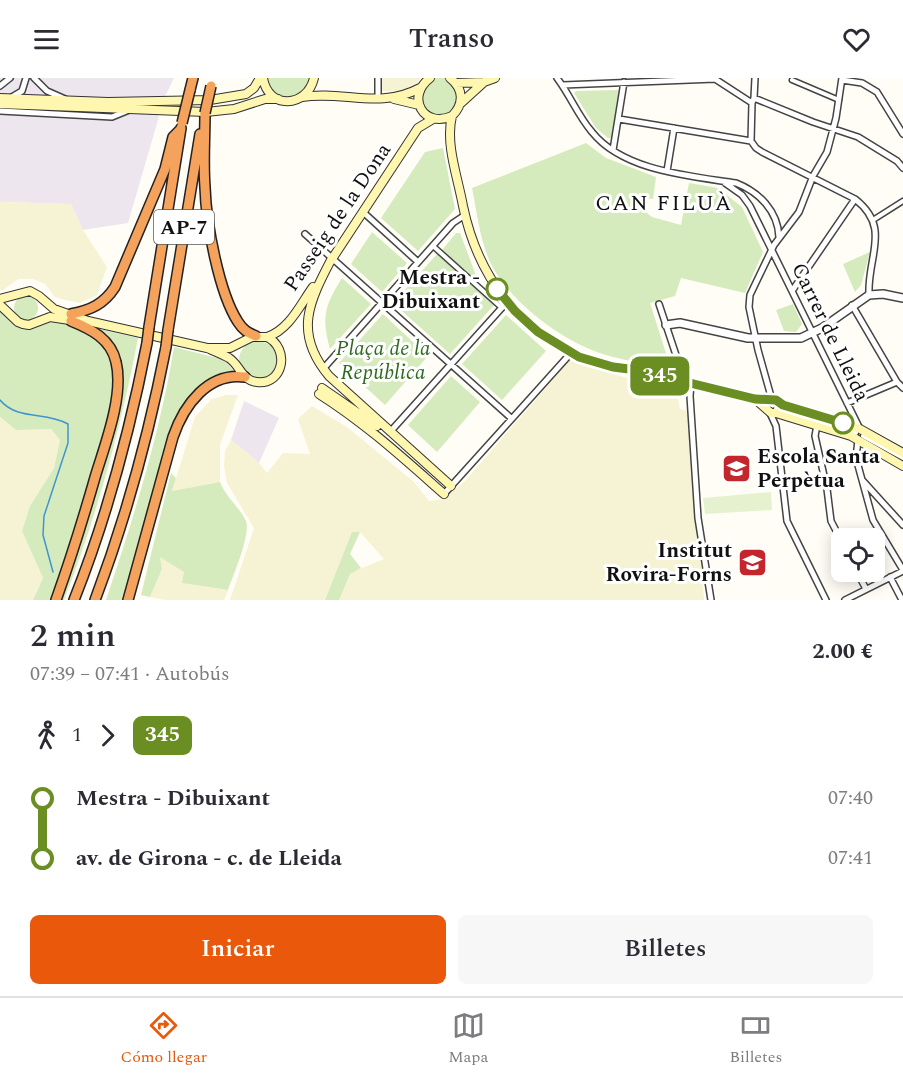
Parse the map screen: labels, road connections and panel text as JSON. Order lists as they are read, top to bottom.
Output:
{
  "streets": {
    "highway": ["AP-7"],
    "main road": ["Passeig de la Dona"],
    "street": ["Carrer de Lleida"]
  },
  "districts": ["CAN FILUÀ"],
  "parks": ["Plaça de la República"],
  "places": {
    "other": ["Mestra - Dibuixant"],
    "school or university": ["Escola Santa Perpètua", "Institut Rovira-Forns"]
  },
  "lines": ["bus line 345"],
  "page": {
    "header": "Transo",
    "on_map": "345",
    "heading": ["2 min", "07:39 – 07:41 · Autobús", "2.00 €"],
    "legs": ["1", "345"],
    "list": [
      {
        "name": "Mestra - Dibuixant",
        "value": "07:40"
      },
      {
        "name": "av. de Girona - c. de Lleida",
        "value": "07:41"
      }
    ],
    "buttons": ["Iniciar", "Billetes"],
    "tabs": ["Cómo llegar", "Mapa", "Billetes"]
  }
}
